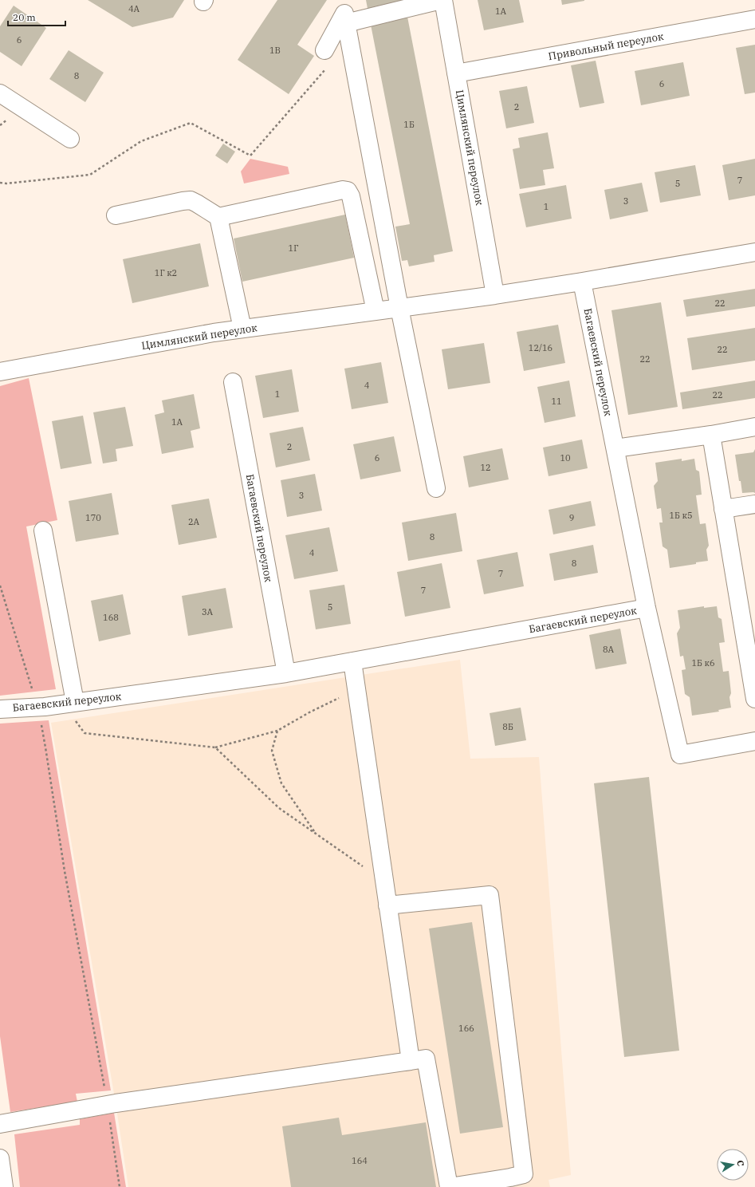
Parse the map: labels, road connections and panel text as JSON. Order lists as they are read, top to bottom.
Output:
{
  "streets": {
    "street": ["Привольный переулок", "Цимлянский переулок", "Багаевский переулок"]
  },
  "crossings": [
    ["Привольный переулок", "Цимлянский переулок"],
    ["Цимлянский переулок", "Багаевский переулок"]
  ],
  "house_numbers": [
    "4А",
    "1А",
    "6",
    "1В",
    "8",
    "6",
    "2",
    "1Б",
    "7",
    "5",
    "3",
    "1",
    "1Г",
    "1Г к2",
    "22",
    "12/16",
    "22",
    "22",
    "4",
    "1",
    "22",
    "11",
    "1А",
    "2",
    "6",
    "10",
    "12",
    "3",
    "1Б к5",
    "170",
    "9",
    "2А",
    "8",
    "4",
    "8",
    "7",
    "7",
    "5",
    "3А",
    "168",
    "8А",
    "1Б к6",
    "8Б",
    "166",
    "164"
  ],
  "scale_bar": "20 m",
  "north": "right"
}
